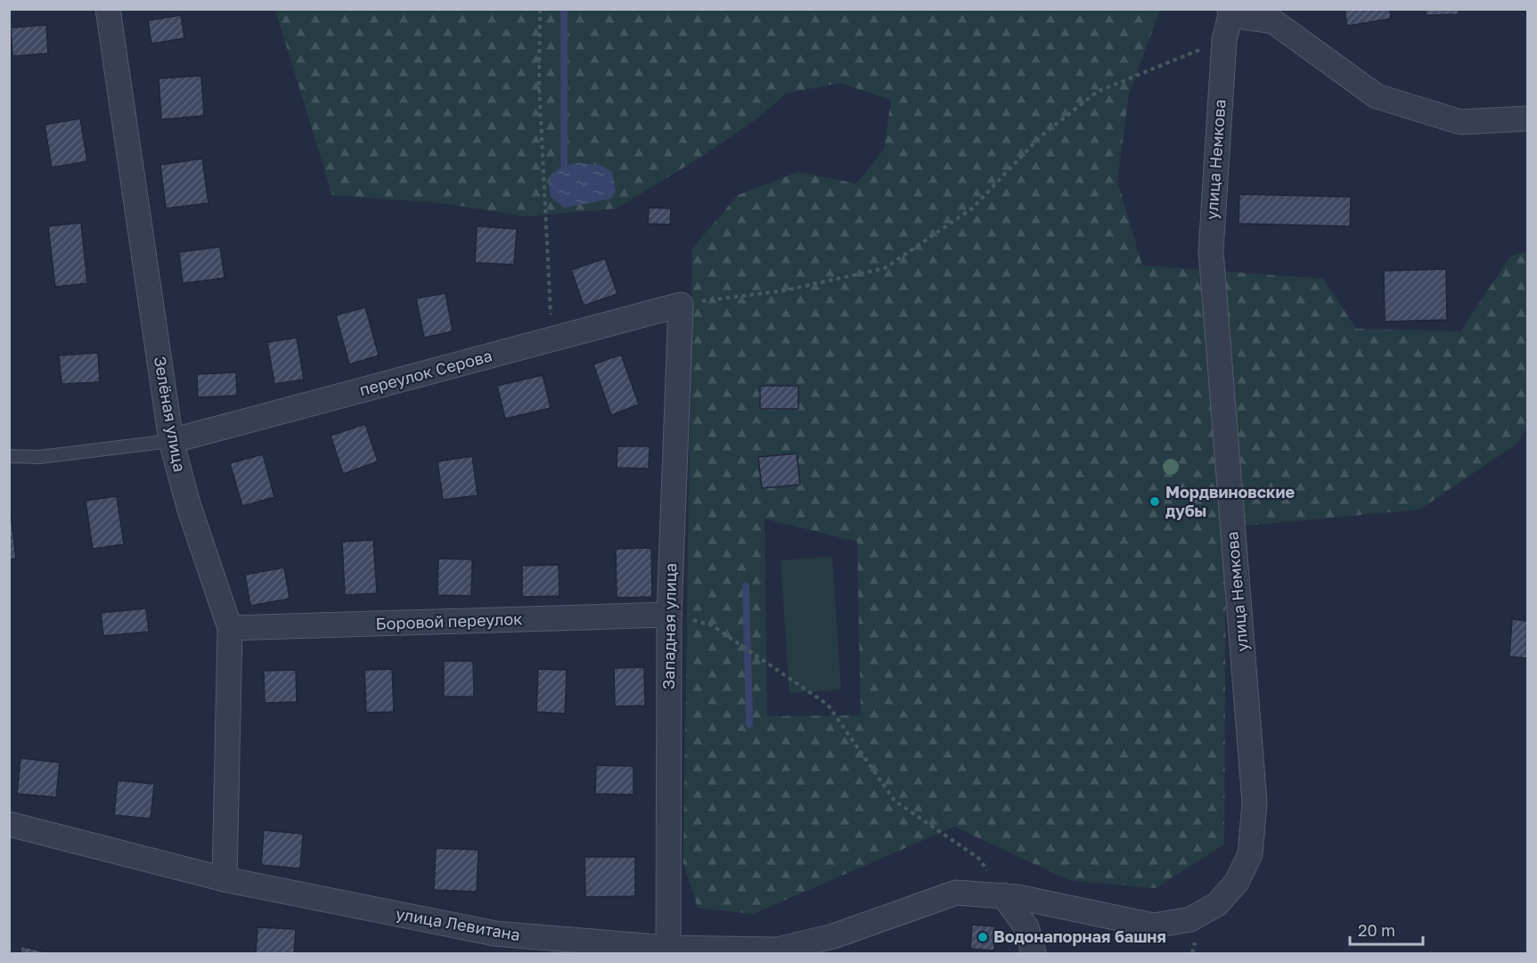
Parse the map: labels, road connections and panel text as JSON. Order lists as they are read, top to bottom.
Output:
{
  "streets": {
    "street": [
      "улица Немкова",
      "переулок Серова",
      "Зелёная улица",
      "Боровой переулок",
      "Западная улица",
      "улица Левитана"
    ]
  },
  "crossings": [
    ["улица Немкова", "улица Левитана"],
    ["переулок Серова", "Зелёная улица"],
    ["переулок Серова", "Западная улица"],
    ["Зелёная улица", "Боровой переулок"],
    ["Зелёная улица", "улица Левитана"],
    ["Боровой переулок", "Западная улица"],
    ["Западная улица", "улица Левитана"]
  ],
  "places": ["Мордвиновские дубы", "Водонапорная башня"],
  "scale_bar": "20 m"
}
